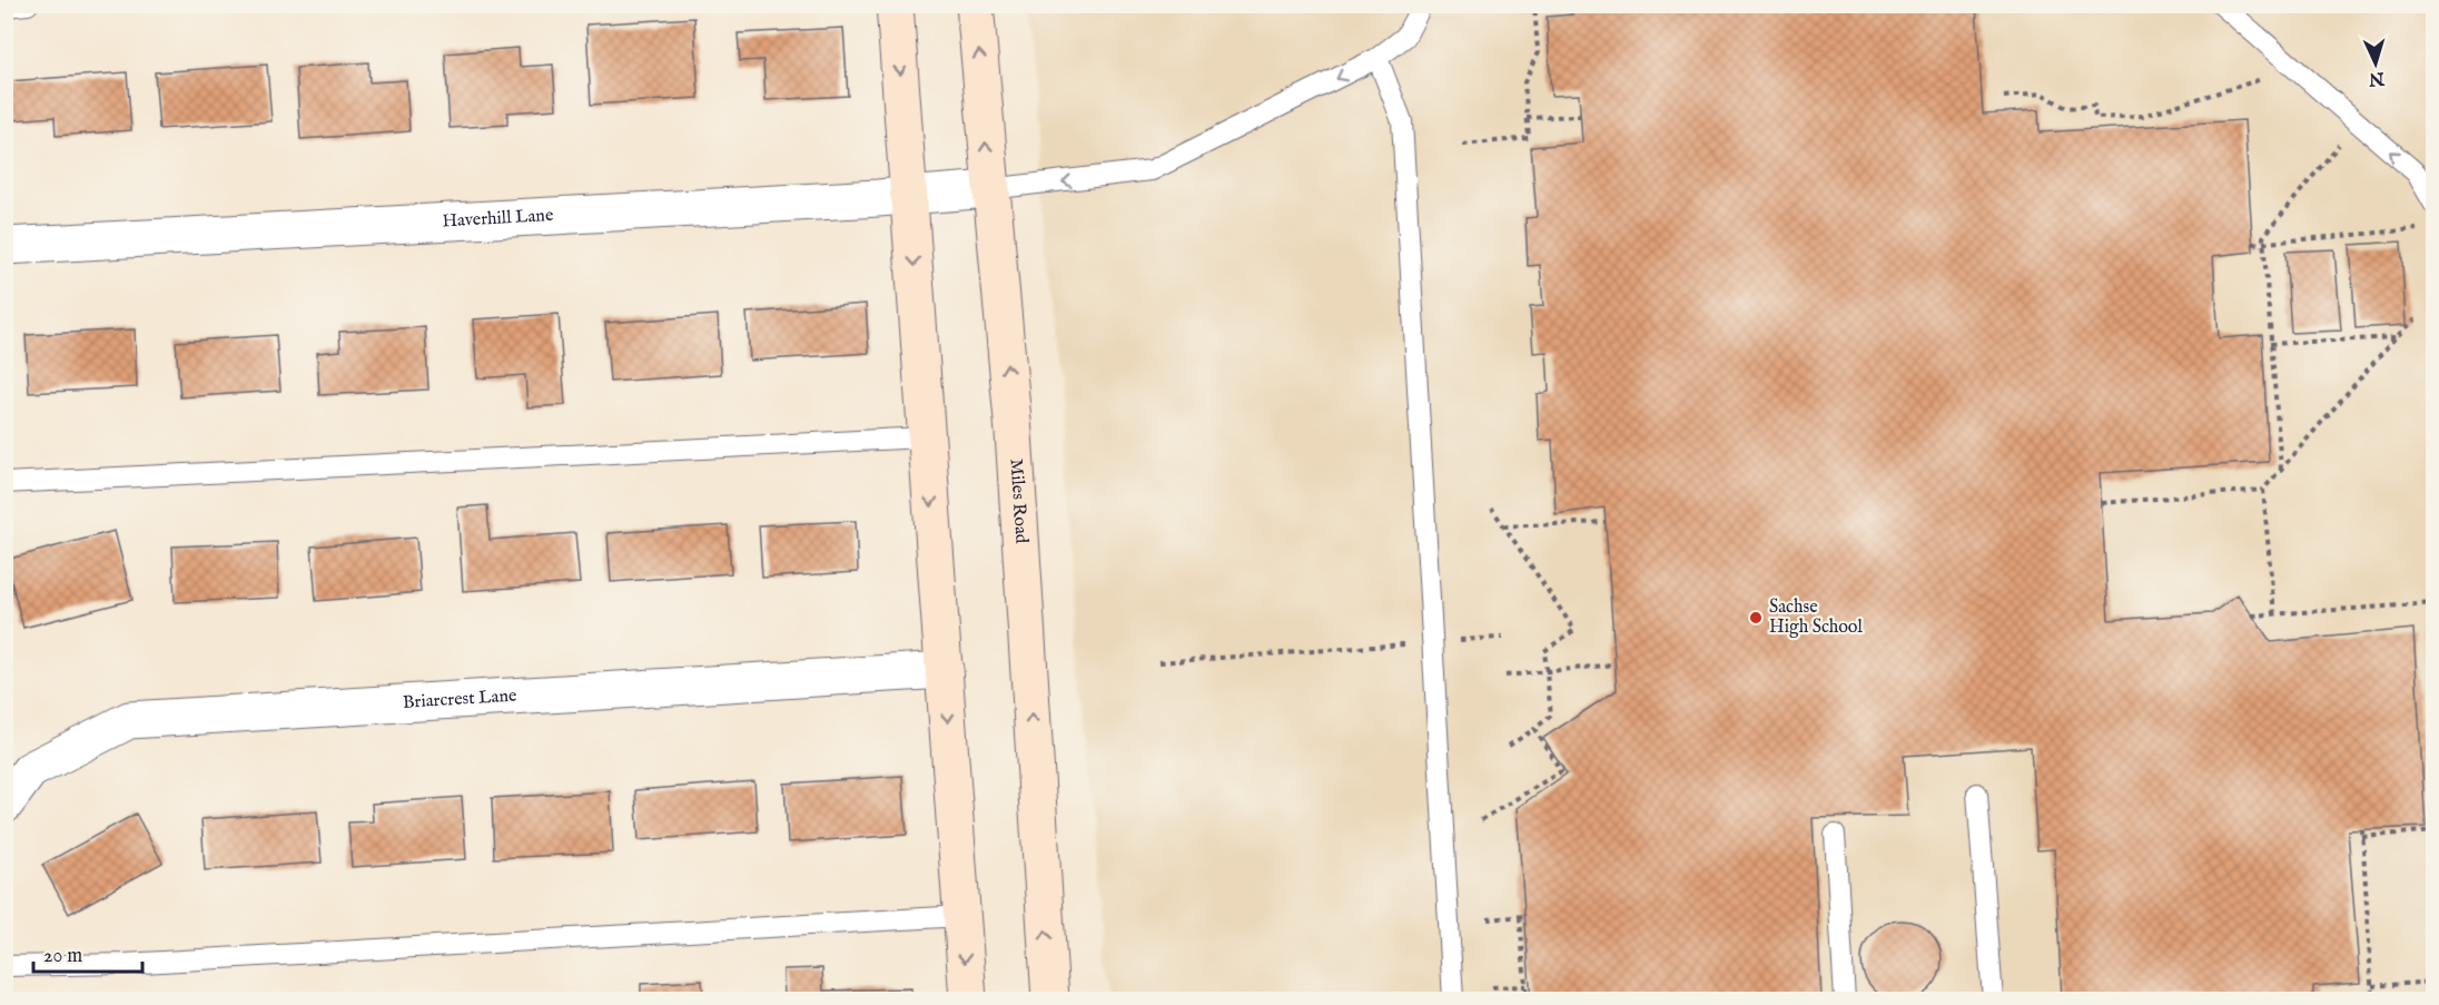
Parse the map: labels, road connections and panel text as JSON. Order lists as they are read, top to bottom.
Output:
{
  "streets": {
    "main road": ["Miles Road"],
    "street": ["Haverhill Lane", "Briarcrest Lane"]
  },
  "crossings": [
    ["Haverhill Lane", "Miles Road"]
  ],
  "places": ["Sachse High School"],
  "scale_bar": "20 m",
  "north": "bottom"
}
